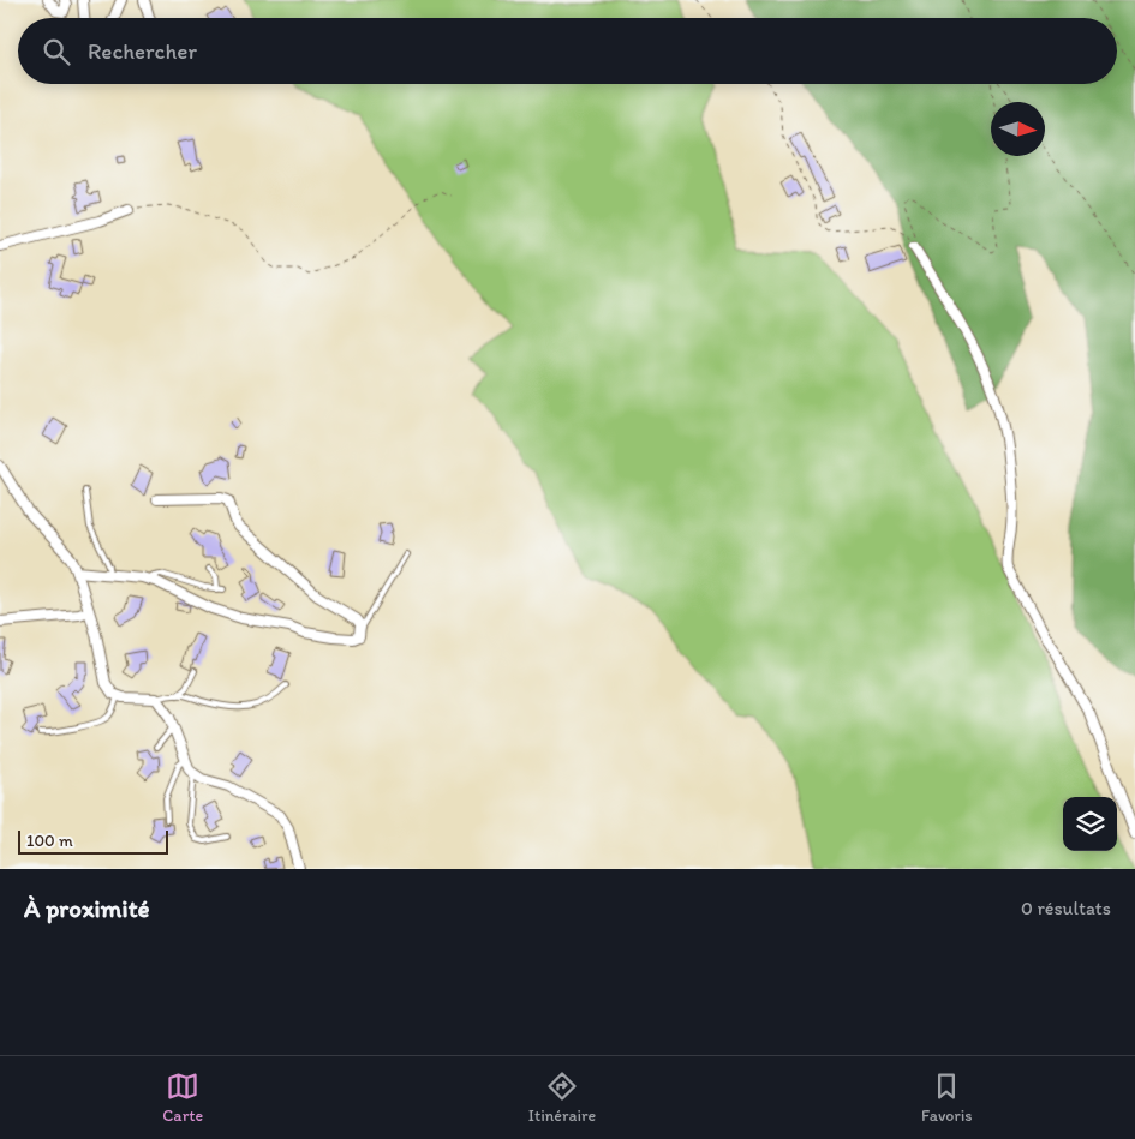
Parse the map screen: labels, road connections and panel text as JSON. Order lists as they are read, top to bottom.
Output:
{
  "scale_bar": "100 m",
  "north": "right",
  "page": {
    "search": "Rechercher",
    "scale": "100 m",
    "heading": ["À proximité", "0 résultats"],
    "nav": ["Carte", "Itinéraire", "Favoris"]
  }
}
